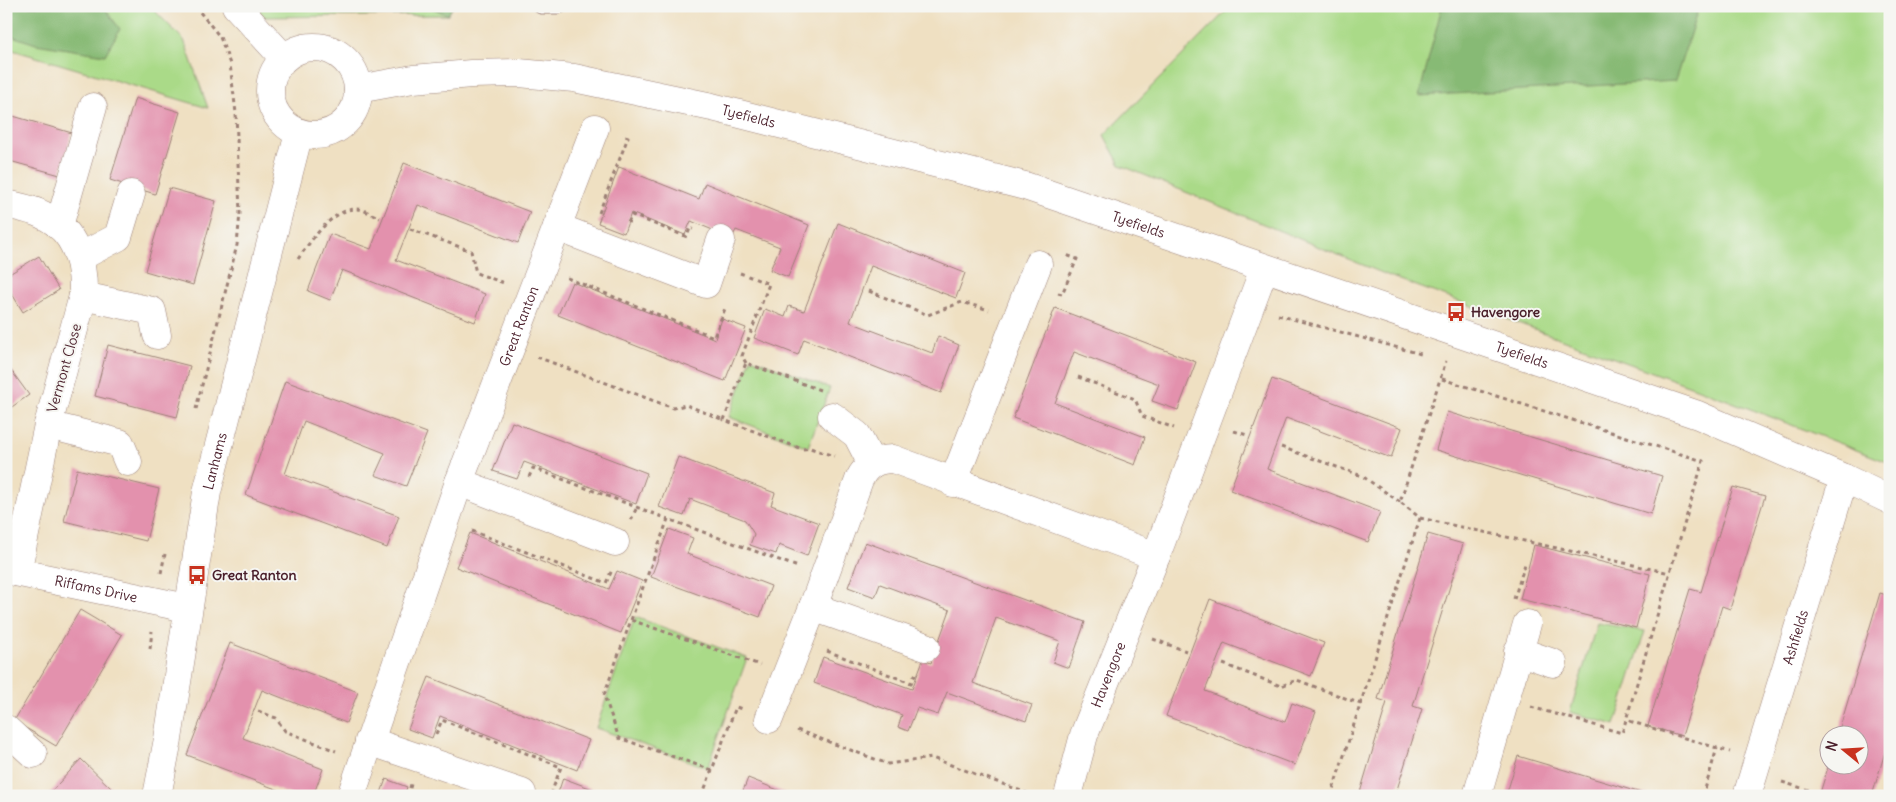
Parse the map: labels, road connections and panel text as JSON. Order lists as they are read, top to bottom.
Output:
{
  "streets": {
    "street": [
      "Tyefields",
      "Great Ranton",
      "Vermont Close",
      "Lanhams",
      "Riffams Drive",
      "Ashfields",
      "Havengore"
    ]
  },
  "crossings": [
    ["Tyefields", "Lanhams"],
    ["Tyefields", "Ashfields"],
    ["Tyefields", "Havengore"],
    ["Vermont Close", "Riffams Drive"],
    ["Lanhams", "Riffams Drive"]
  ],
  "places": {
    "bus stop": ["Havengore", "Great Ranton"]
  },
  "north": "left"
}
